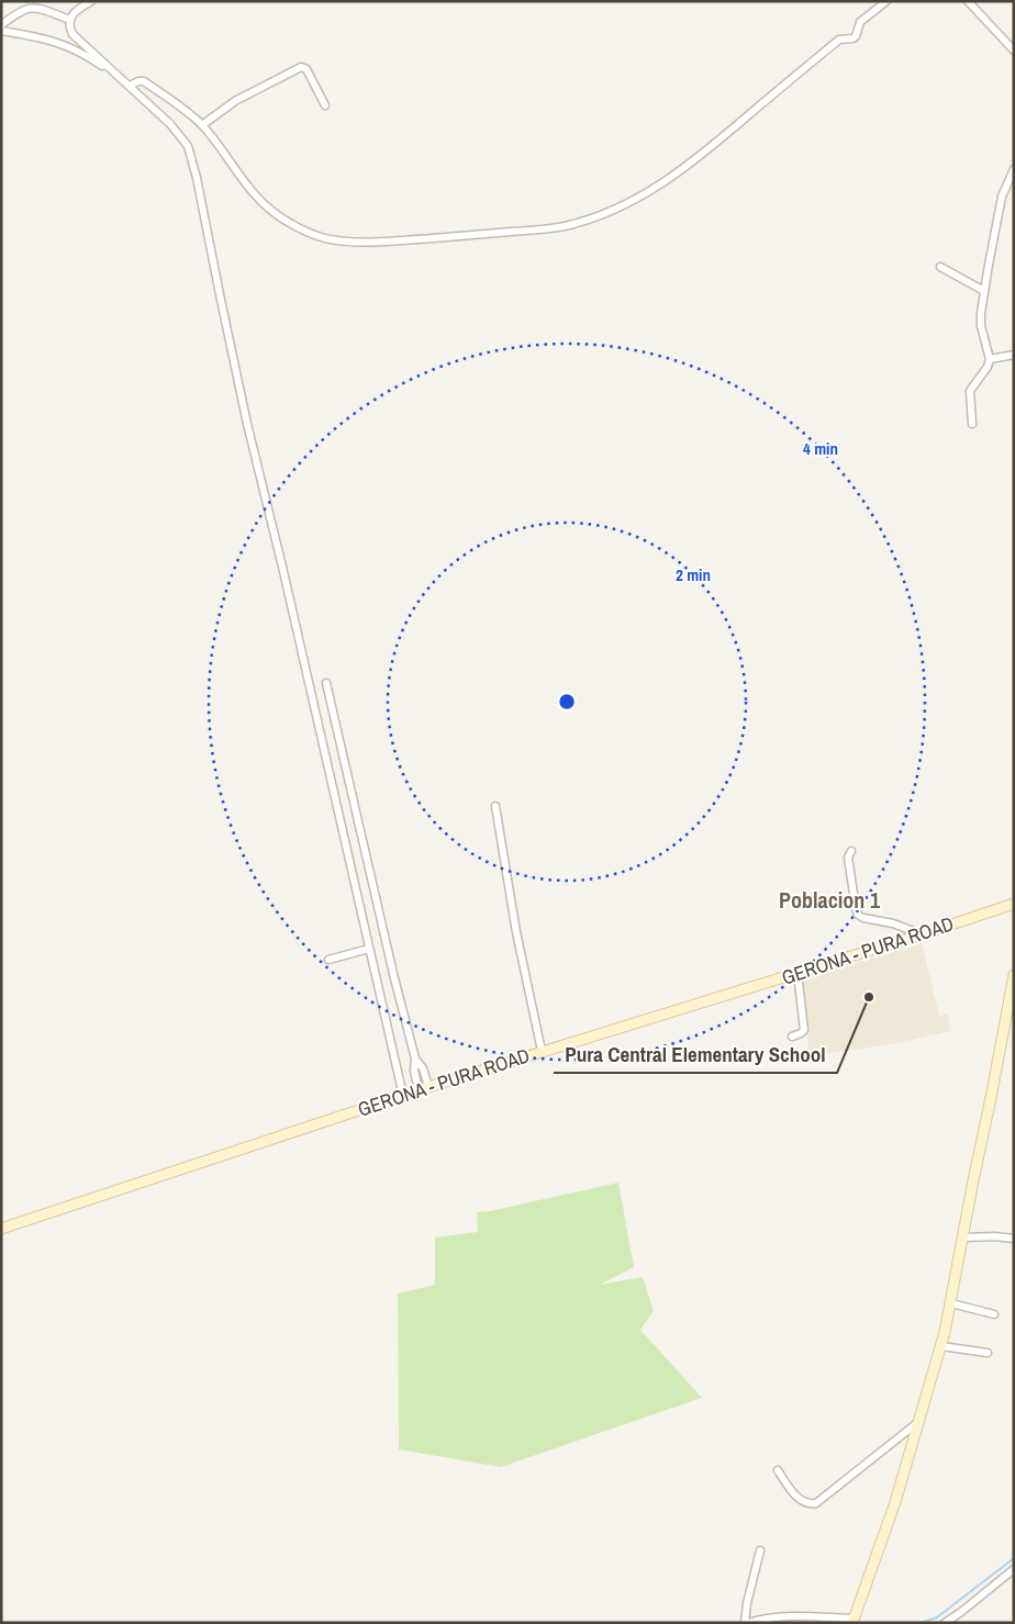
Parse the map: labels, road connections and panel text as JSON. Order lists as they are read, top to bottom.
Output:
{
  "streets": {
    "main road": ["GERONA - PURA ROAD"]
  },
  "districts": ["Poblacion 1"],
  "places": ["Pura Central Elementary School"],
  "rings": ["4 min", "2 min"]
}
